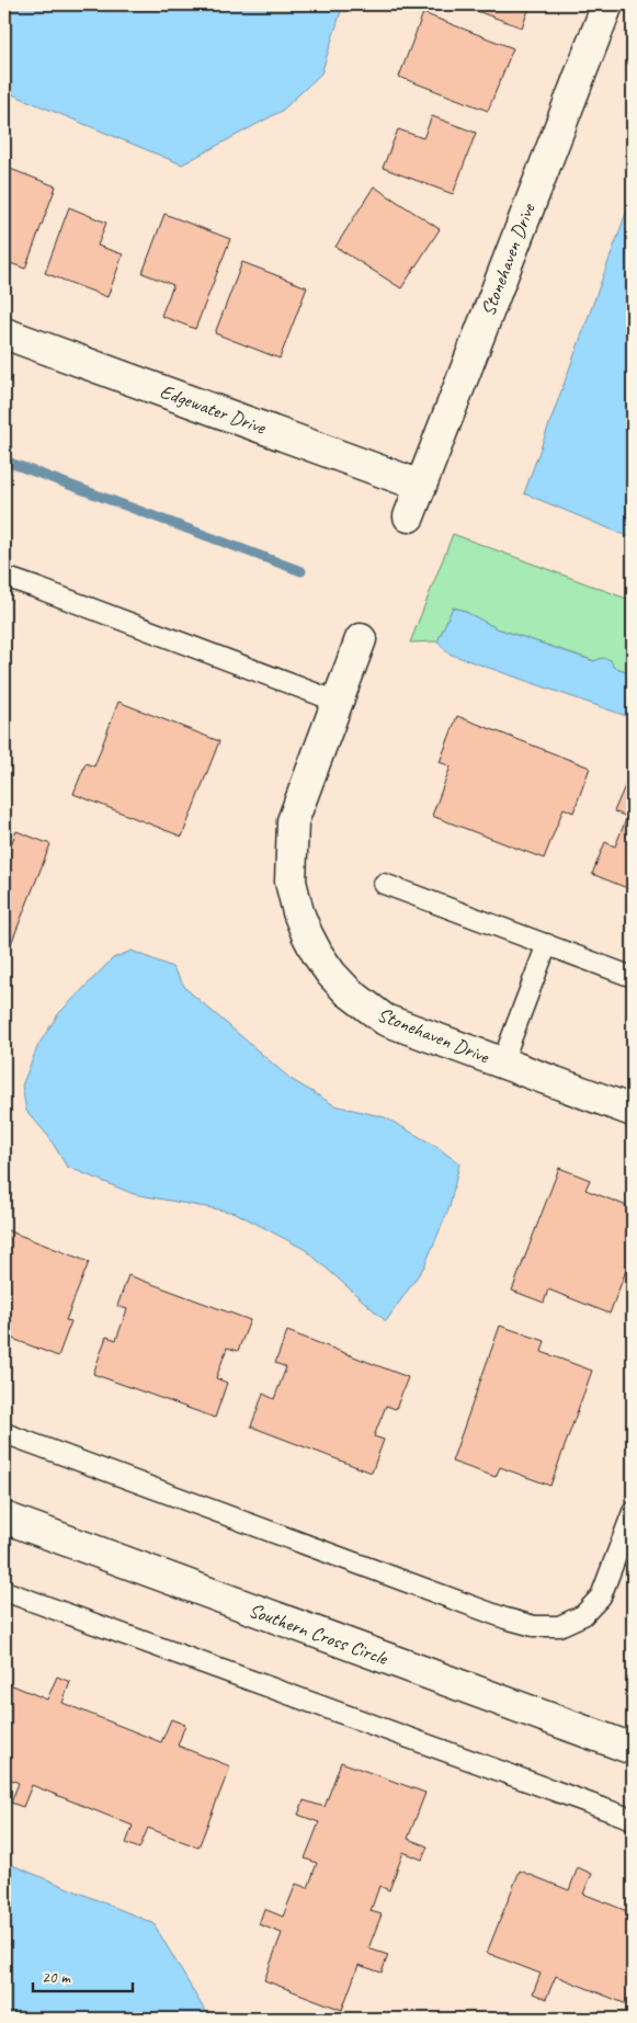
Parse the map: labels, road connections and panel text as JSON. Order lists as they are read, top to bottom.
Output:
{
  "streets": {
    "street": ["Stonehaven Drive", "Edgewater Drive", "Southern Cross Circle"]
  },
  "crossings": [
    ["Stonehaven Drive", "Edgewater Drive"]
  ],
  "scale_bar": "20 m"
}
